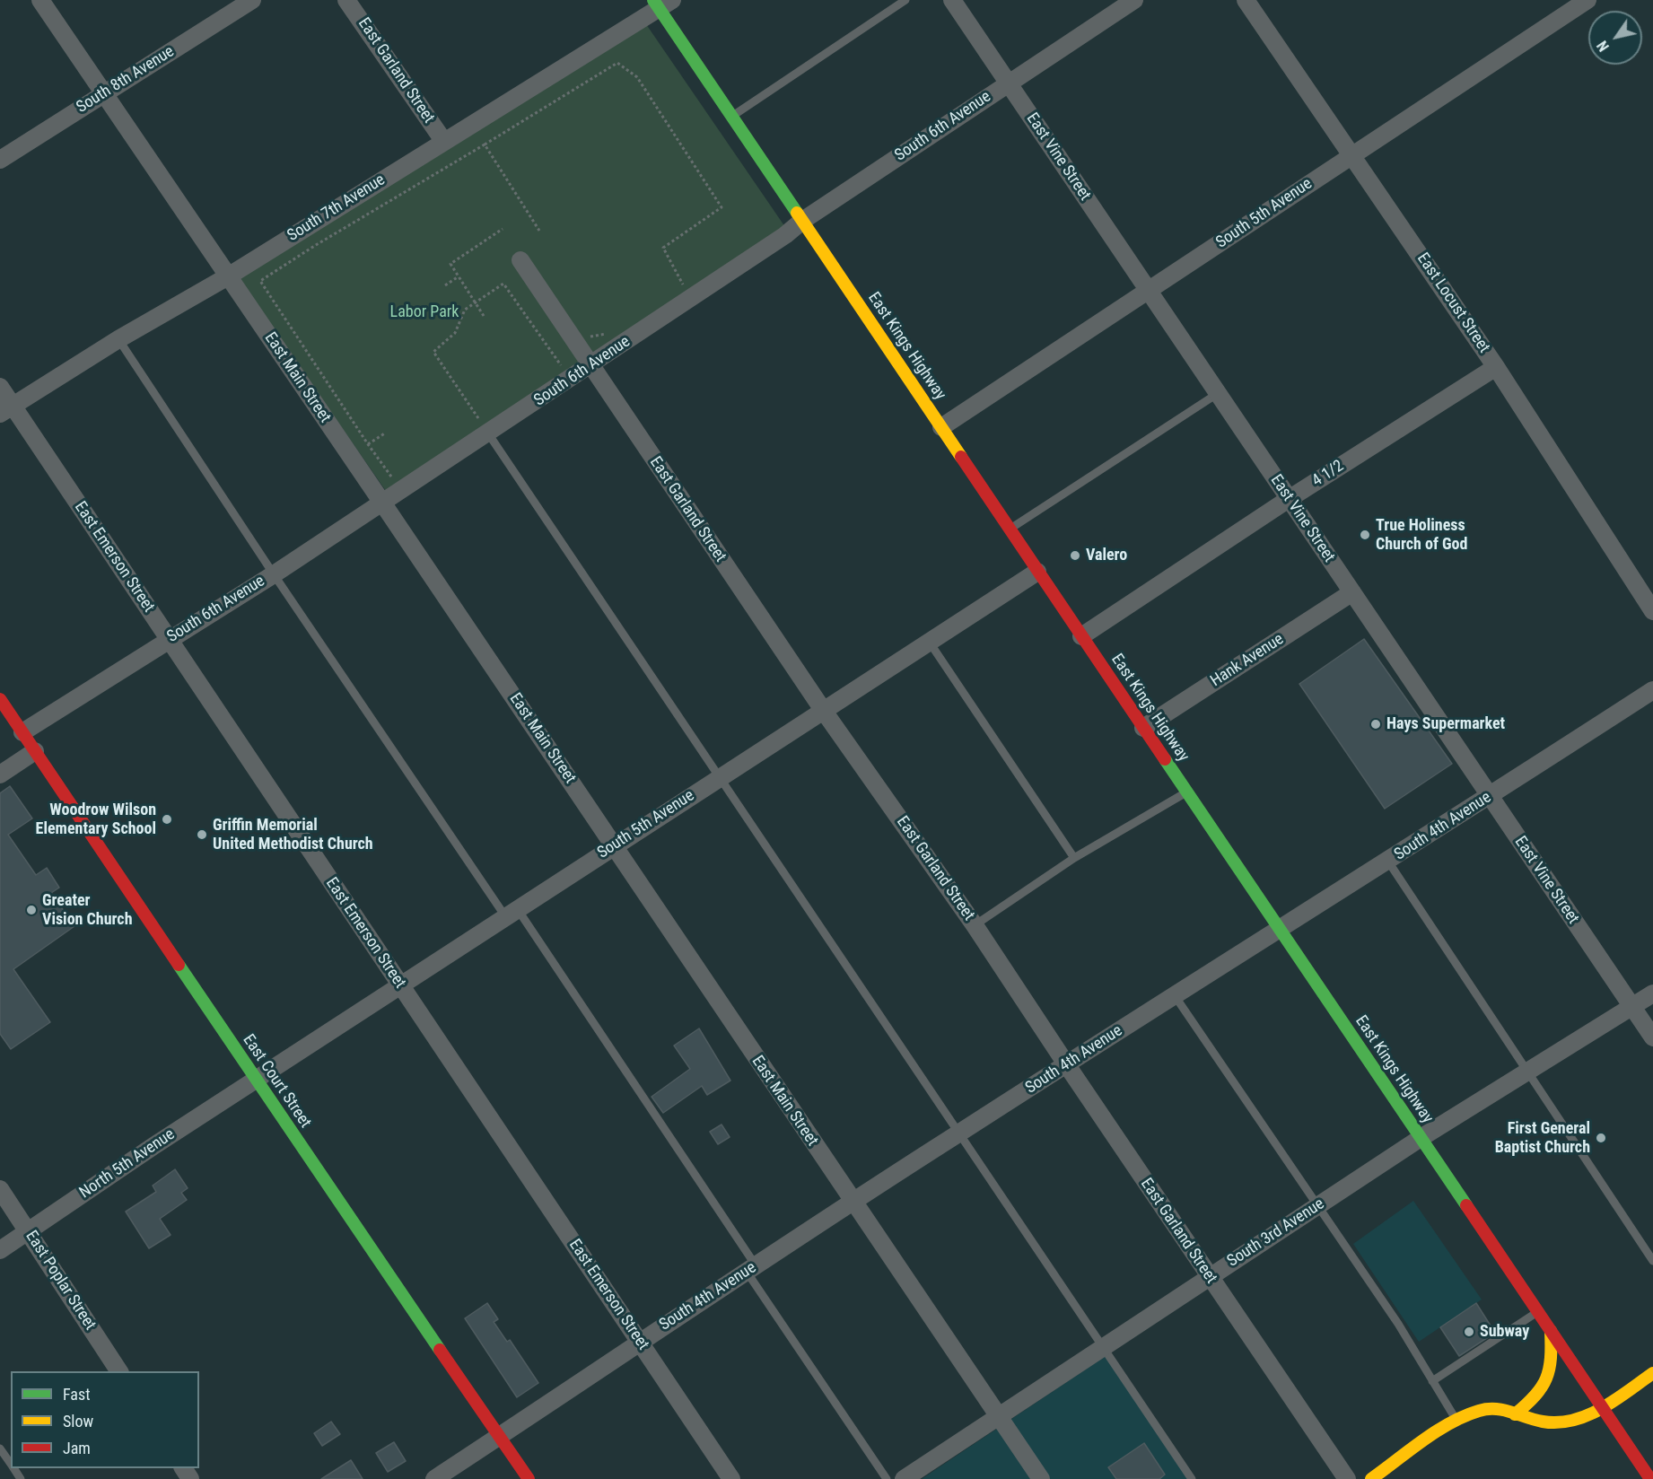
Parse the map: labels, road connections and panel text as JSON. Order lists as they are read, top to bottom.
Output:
{
  "streets": {
    "main road": ["East Kings Highway", "East Court Street"],
    "street": [
      "East Garland Street",
      "South 8th Avenue",
      "South 6th Avenue",
      "East Vine Street",
      "South 7th Avenue",
      "South 5th Avenue",
      "East Locust Street",
      "East Main Street",
      "4 1/2",
      "East Emerson Street",
      "Hank Avenue",
      "South 4th Avenue",
      "North 5th Avenue",
      "South 3rd Avenue",
      "East Poplar Street"
    ]
  },
  "crossings": [
    ["East Garland Street", "South 6th Avenue"],
    ["East Garland Street", "South 7th Avenue"],
    ["East Garland Street", "South 5th Avenue"],
    ["East Garland Street", "South 4th Avenue"],
    ["East Garland Street", "South 3rd Avenue"],
    ["South 8th Avenue", "East Main Street"],
    ["South 6th Avenue", "East Vine Street"],
    ["South 6th Avenue", "East Kings Highway"],
    ["South 6th Avenue", "East Main Street"],
    ["South 6th Avenue", "East Emerson Street"],
    ["South 6th Avenue", "East Court Street"],
    ["East Vine Street", "South 5th Avenue"],
    ["East Vine Street", "4 1/2"],
    ["East Vine Street", "Hank Avenue"],
    ["East Vine Street", "South 4th Avenue"],
    ["East Vine Street", "South 3rd Avenue"],
    ["South 7th Avenue", "East Kings Highway"],
    ["South 7th Avenue", "East Main Street"],
    ["South 7th Avenue", "East Emerson Street"],
    ["South 5th Avenue", "East Locust Street"],
    ["South 5th Avenue", "East Kings Highway"],
    ["South 5th Avenue", "East Main Street"],
    ["South 5th Avenue", "East Emerson Street"],
    ["South 5th Avenue", "East Court Street"],
    ["South 5th Avenue", "North 5th Avenue"],
    ["East Locust Street", "4 1/2"],
    ["East Kings Highway", "4 1/2"],
    ["East Kings Highway", "Hank Avenue"],
    ["East Kings Highway", "South 4th Avenue"],
    ["East Kings Highway", "South 3rd Avenue"],
    ["East Main Street", "South 4th Avenue"],
    ["East Main Street", "South 3rd Avenue"],
    ["East Emerson Street", "South 4th Avenue"],
    ["South 4th Avenue", "East Court Street"],
    ["East Court Street", "North 5th Avenue"],
    ["North 5th Avenue", "East Poplar Street"]
  ],
  "parks": ["Labor Park"],
  "places": [
    "True Holiness Church of God",
    "Valero",
    "Hays Supermarket",
    "Woodrow Wilson Elementary School",
    "Griffin Memorial United Methodist Church",
    "Greater Vision Church",
    "First General Baptist Church",
    "Subway"
  ],
  "legend": ["Fast", "Slow", "Jam"],
  "north": "bottom left"
}
